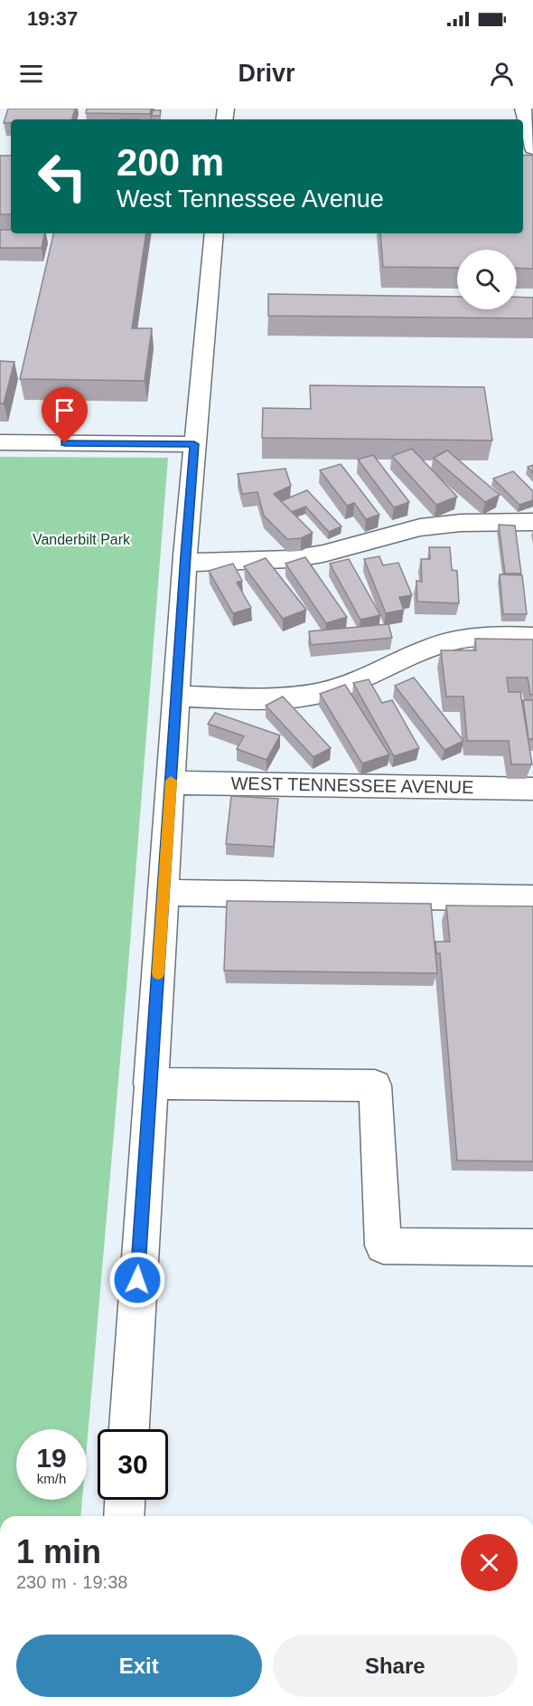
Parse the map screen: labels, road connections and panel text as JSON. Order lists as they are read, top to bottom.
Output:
{
  "streets": {
    "street": ["WEST TENNESSEE AVENUE"]
  },
  "parks": ["Vanderbilt Park"],
  "page": {
    "status": "19:37",
    "header": "Drivr",
    "turn": ["200 m", "West Tennessee Avenue"],
    "speed": "19 km/h",
    "limit": "30",
    "heading": ["1 min", "230 m · 19:38"],
    "buttons": ["Exit", "Share"]
  }
}
